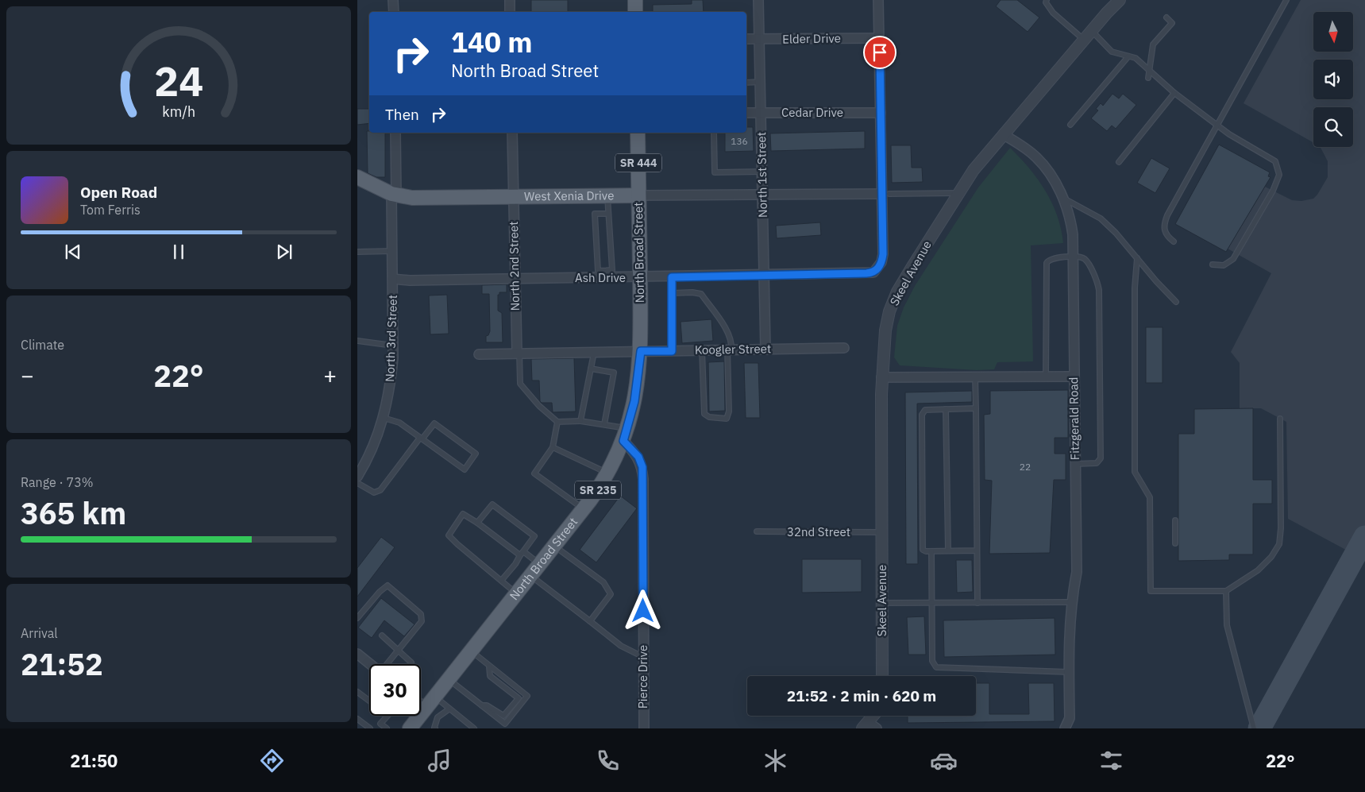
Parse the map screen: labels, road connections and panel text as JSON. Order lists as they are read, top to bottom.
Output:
{
  "streets": {
    "main road": [
      "SR 444",
      "West Xenia Drive",
      "North Broad Street",
      "SR 235"
    ],
    "street": [
      "Elder Drive",
      "Cedar Drive",
      "North 1st Street",
      "North 2nd Street",
      "Skeel Avenue",
      "Ash Drive",
      "North 3rd Street",
      "Koogler Street",
      "Fitzgerald Road",
      "Pierce Drive"
    ],
    "lane": ["32nd Street"]
  },
  "crossings": [
    ["Elder Drive", "North 1st Street"],
    ["Cedar Drive", "North 1st Street"],
    ["North 1st Street", "West Xenia Drive"],
    ["North 1st Street", "Ash Drive"],
    ["North 1st Street", "Koogler Street"],
    ["West Xenia Drive", "North Broad Street"],
    ["West Xenia Drive", "North 2nd Street"],
    ["West Xenia Drive", "Ash Drive"],
    ["West Xenia Drive", "North 3rd Street"],
    ["North Broad Street", "Ash Drive"],
    ["North Broad Street", "Koogler Street"],
    ["North Broad Street", "Pierce Drive"],
    ["North 2nd Street", "Ash Drive"],
    ["North 2nd Street", "Koogler Street"],
    ["Skeel Avenue", "Fitzgerald Road"],
    ["Skeel Avenue", "32nd Street"],
    ["Ash Drive", "North 3rd Street"]
  ],
  "house_numbers": ["136", "22"],
  "north": "bottom",
  "page": {
    "turn": ["140 m", "North Broad Street"],
    "then": "Then",
    "song": ["Open Road", "Tom Ferris"],
    "tile": [
      "Climate",
      ["Range · 73%", "365 km"],
      ["Arrival", "21:52"]
    ],
    "heat": ["−", "22°", "+"],
    "limit": "30",
    "trip": "21:52 · 2 min · 620 m",
    "tabs": ["21:50", "22°"],
    "gauge": ["24", "km/h"]
  }
}
